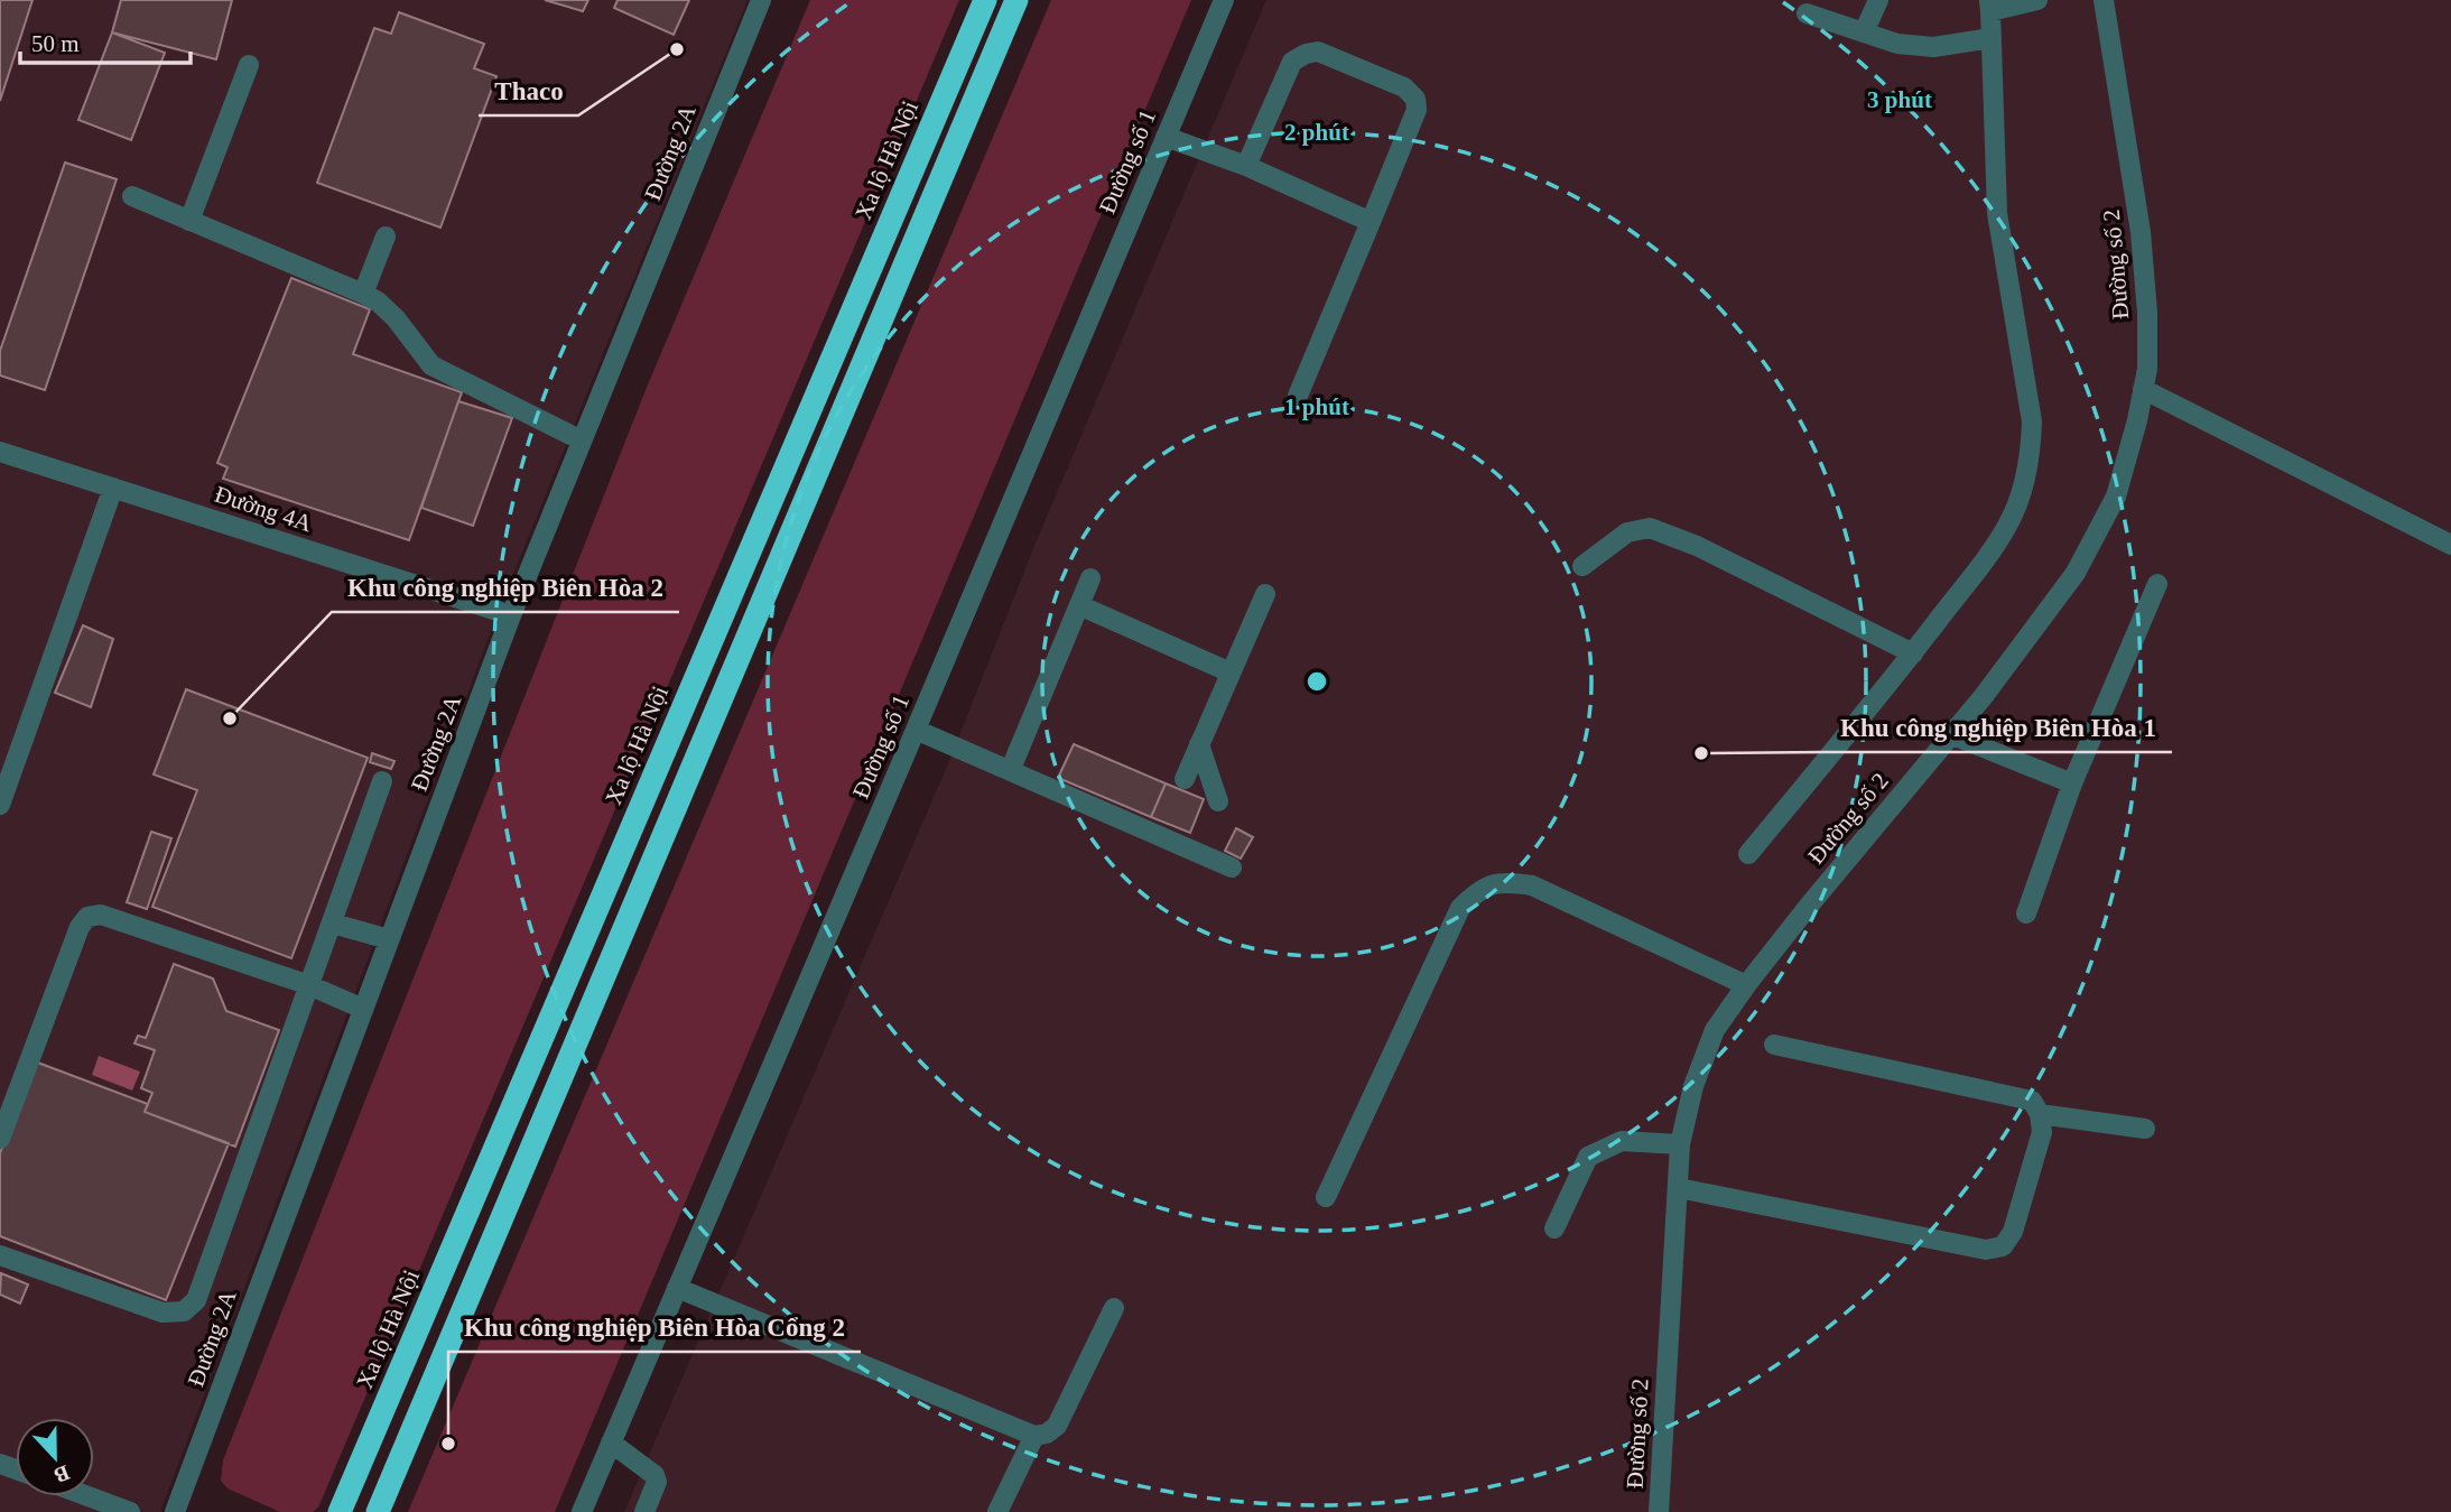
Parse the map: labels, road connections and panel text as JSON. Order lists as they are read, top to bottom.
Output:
{
  "streets": {
    "highway": ["Xa lộ Hà Nội"],
    "street": [
      "Đường 2A",
      "Đường số 1",
      "Đường số 2",
      "Đường 4A"
    ]
  },
  "crossings": [
    ["Đường 2A", "Đường 4A"]
  ],
  "places": [
    "Thaco",
    "Khu công nghiệp Biên Hòa 2",
    "Khu công nghiệp Biên Hòa 1",
    "Khu công nghiệp Biên Hòa Cổng 2"
  ],
  "scale_bar": "50 m",
  "north": "bottom",
  "rings": ["3 phút", "2 phút", "1 phút"]
}
